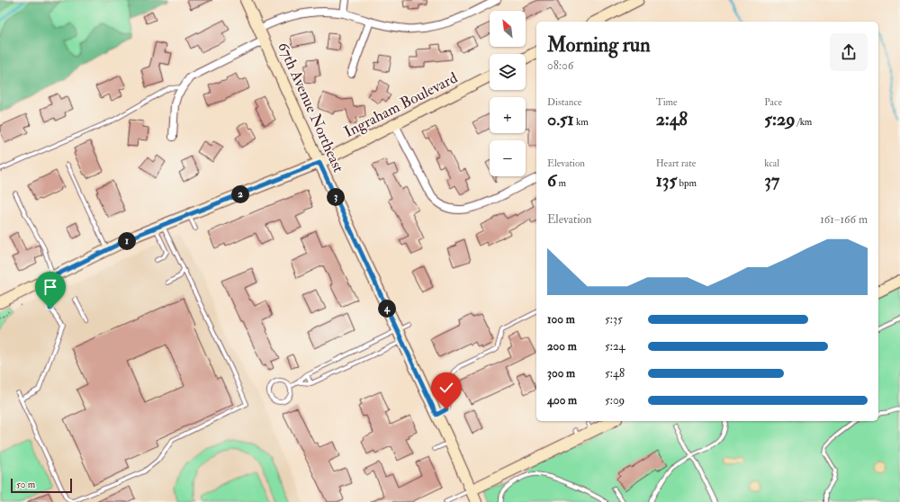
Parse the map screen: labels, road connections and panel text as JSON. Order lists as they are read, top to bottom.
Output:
{
  "streets": {
    "main road": ["Ingraham Boulevard", "67th Avenue Northeast"]
  },
  "crossings": [
    ["Ingraham Boulevard", "67th Avenue Northeast"]
  ],
  "scale_bar": "50 m",
  "north": "top left",
  "page": {
    "map_buttons": ["+", "−"],
    "heading": ["Morning run", "08:06"],
    "stats": [
      ["Distance", "0.51 km"],
      ["Time", "2:48"],
      ["Pace", "5:29 /km"],
      ["Elevation", "6 m"],
      ["Heart rate", "135 bpm"],
      ["kcal", "37"]
    ],
    "pins": [
      "2",
      "3",
      "1",
      "4"
    ],
    "chart": ["Elevation", "161–166 m"],
    "list": [
      {
        "name": "100 m",
        "note": "5:35"
      },
      {
        "name": "200 m",
        "note": "5:24"
      },
      {
        "name": "300 m",
        "note": "5:48"
      },
      {
        "name": "400 m",
        "note": "5:09"
      }
    ],
    "scale": "50 m"
  }
}
